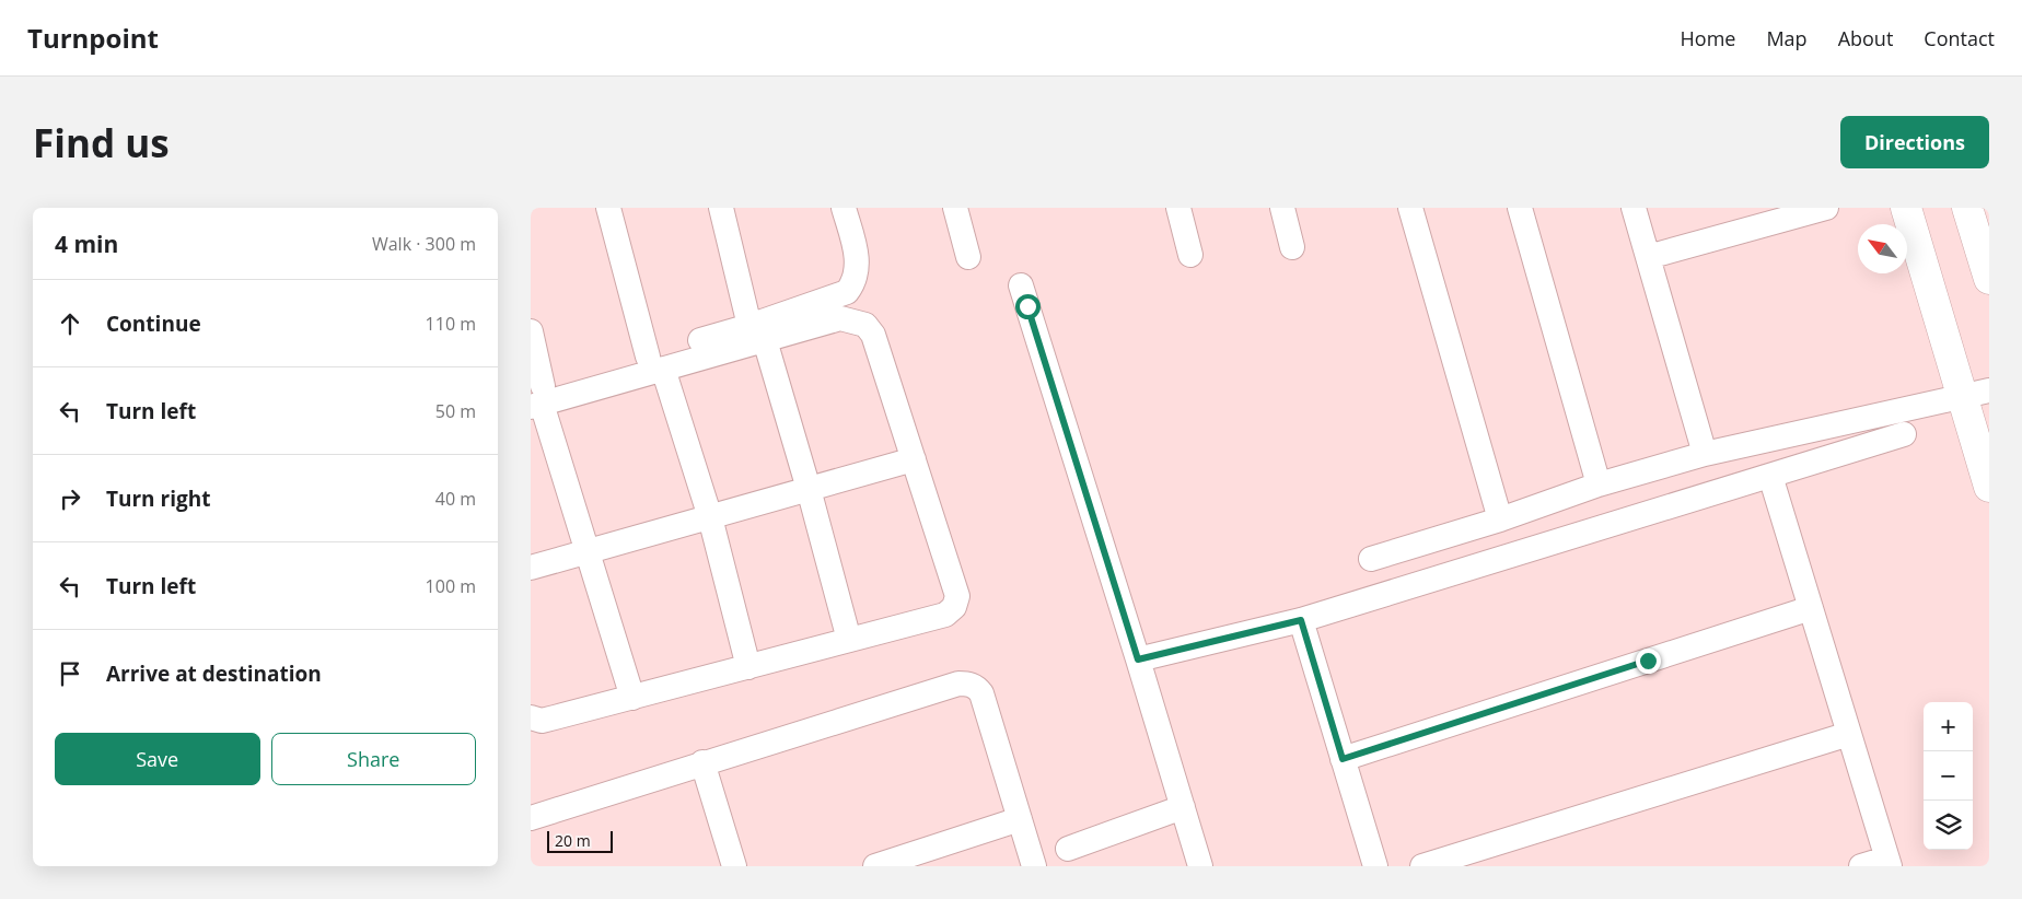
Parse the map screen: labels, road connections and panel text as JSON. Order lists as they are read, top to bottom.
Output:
{
  "scale_bar": "20 m",
  "north": "top left",
  "page": {
    "header": "Turnpoint",
    "nav": [
      "Home",
      "Map",
      "About",
      "Contact"
    ],
    "buttons": [
      "Directions",
      ["Save", "Share"]
    ],
    "title": "Find us",
    "heading": ["4 min", "Walk · 300 m"],
    "list": [
      ["Continue", "110 m"],
      ["Turn left", "50 m"],
      ["Turn right", "40 m"],
      ["Turn left", "100 m"],
      "Arrive at destination"
    ],
    "map_buttons": ["+", "−"],
    "scale": "20 m"
  }
}
